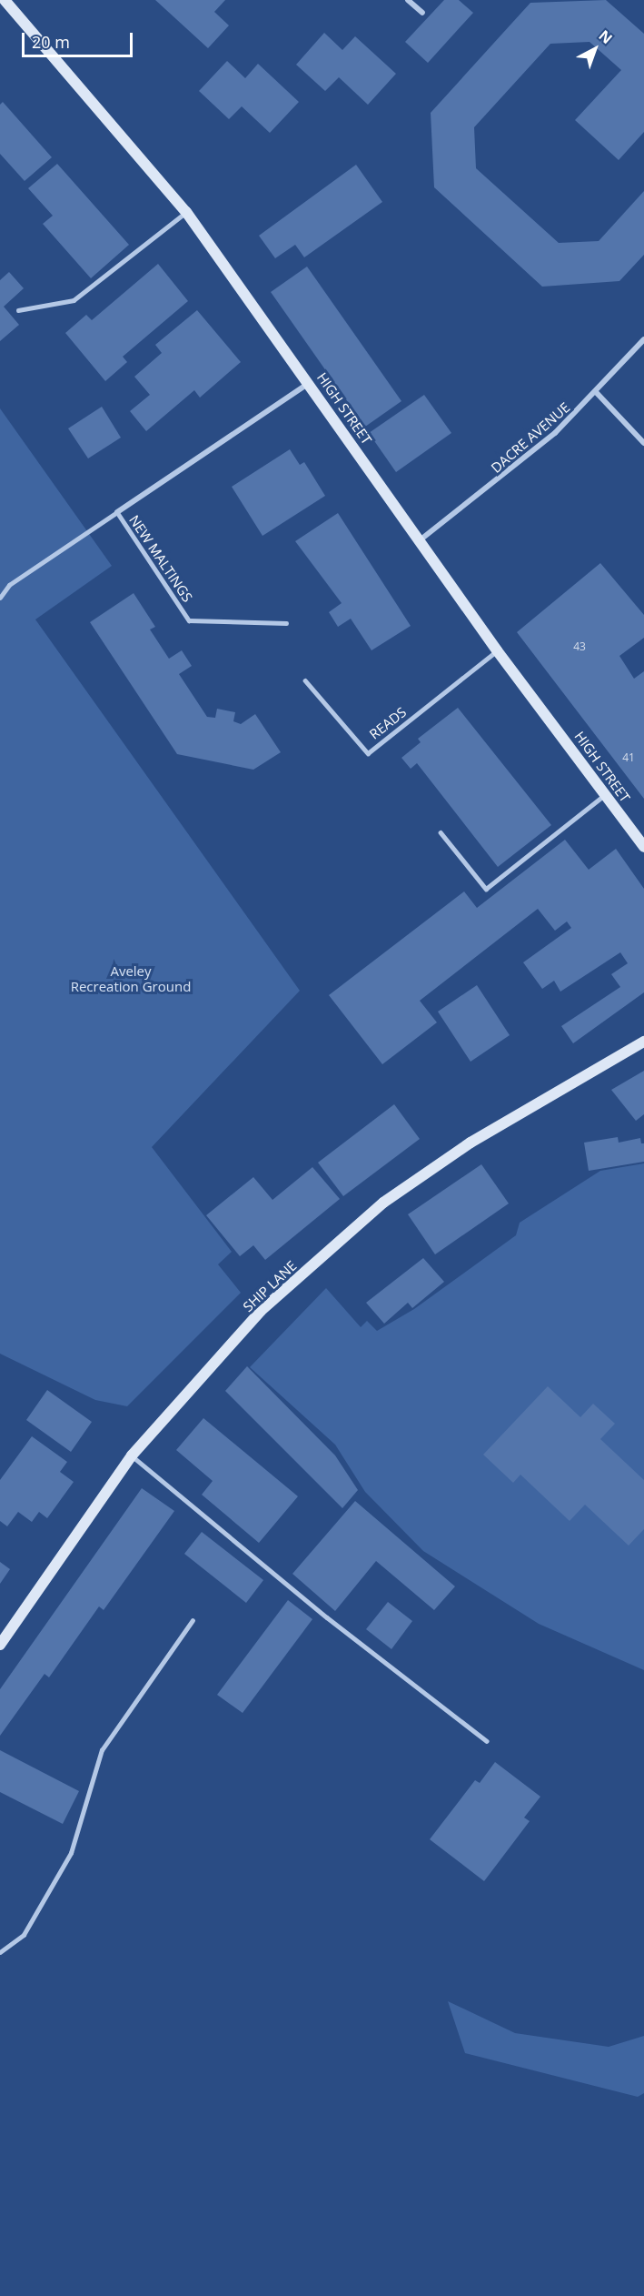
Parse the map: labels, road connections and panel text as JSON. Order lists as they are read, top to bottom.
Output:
{
  "streets": {
    "street": [
      "HIGH STREET",
      "DACRE AVENUE",
      "NEW MALTINGS",
      "SHIP LANE"
    ],
    "lane": ["READS"]
  },
  "crossings": [
    ["HIGH STREET", "DACRE AVENUE"],
    ["HIGH STREET", "NEW MALTINGS"],
    ["HIGH STREET", "READS"]
  ],
  "parks": ["Aveley Recreation Ground"],
  "house_numbers": ["43", "41"],
  "scale_bar": "20 m",
  "north": "top right"
}
